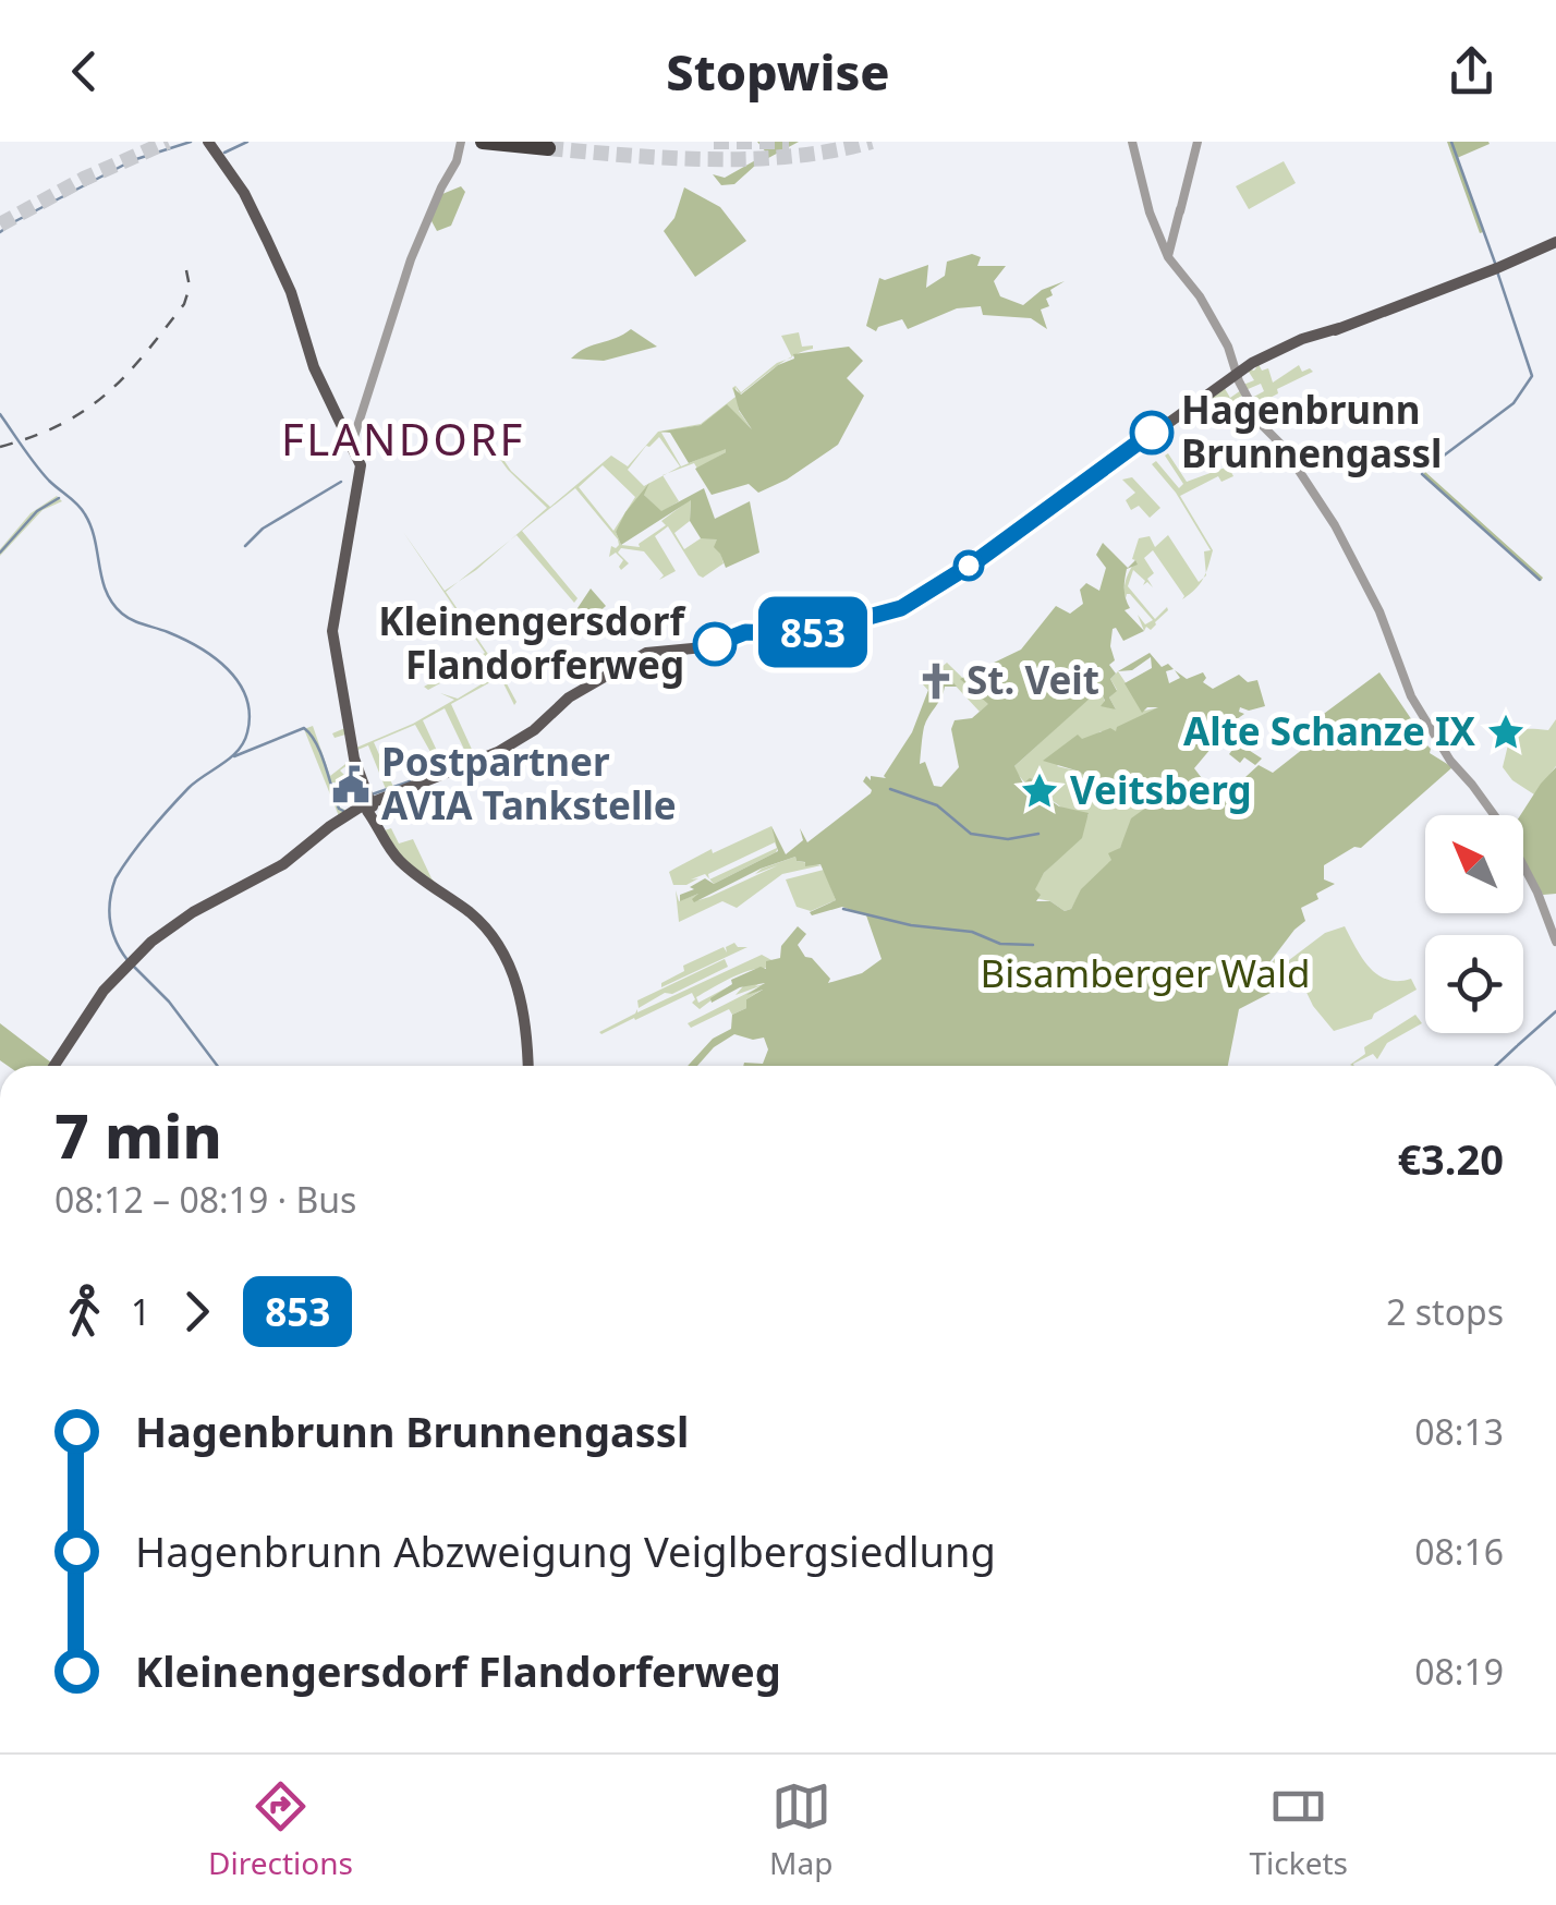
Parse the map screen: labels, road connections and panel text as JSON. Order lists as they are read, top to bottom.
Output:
{
  "districts": ["FLANDORF"],
  "parks": ["Bisamberger Wald"],
  "places": {
    "other": ["Hagenbrunn Brunnengassl", "Kleinengersdorf Flandorferweg"],
    "church": ["St. Veit"],
    "place": ["Alte Schanze IX", "Veitsberg"],
    "public building": ["Postpartner AVIA Tankstelle"]
  },
  "lines": ["bus line 853"],
  "north": "top left",
  "page": {
    "header": "Stopwise",
    "on_map": "853",
    "heading": ["7 min", "08:12 – 08:19 · Bus", "€3.20"],
    "legs": ["1", "853", "2 stops"],
    "list": [
      {
        "name": "Hagenbrunn Brunnengassl",
        "value": "08:13"
      },
      {
        "name": "Hagenbrunn Abzweigung Veiglbergsiedlung",
        "value": "08:16"
      },
      {
        "name": "Kleinengersdorf Flandorferweg",
        "value": "08:19"
      }
    ],
    "tabs": ["Directions", "Map", "Tickets"]
  }
}
